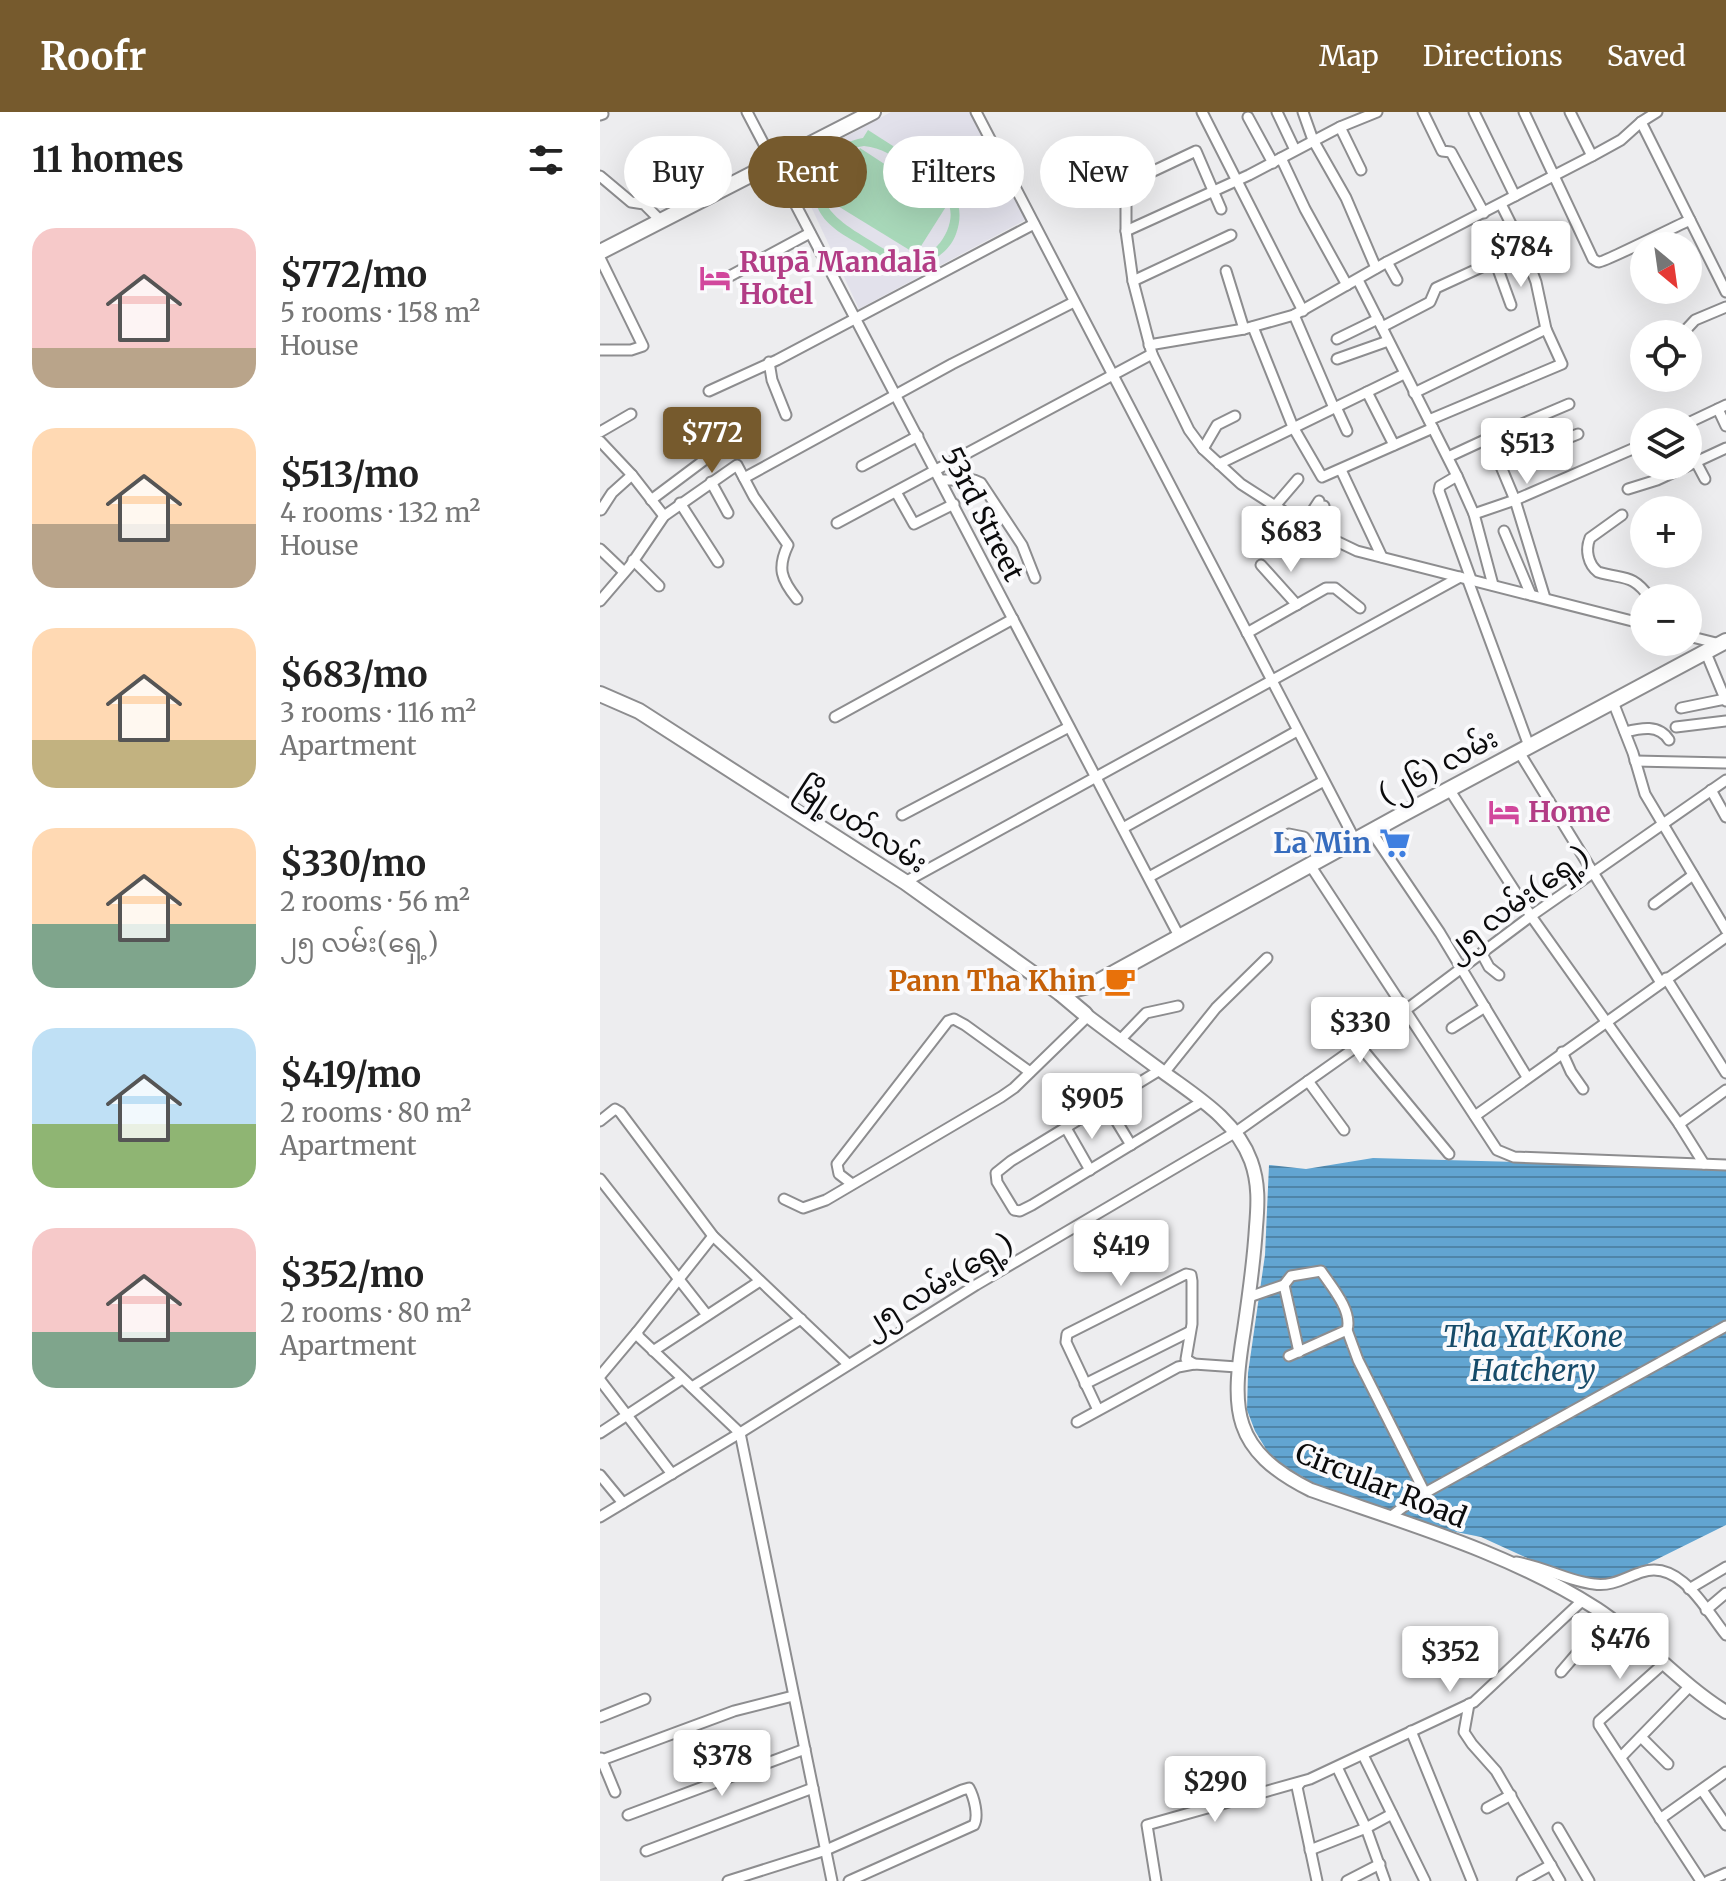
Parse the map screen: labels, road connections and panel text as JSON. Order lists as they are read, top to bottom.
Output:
{
  "streets": {
    "main road": ["(၂၆) လမ်း", "မြို့ပတ်လမ်း"],
    "street": ["53rd Street", "၂၅ လမ်း(ရှေ့)", "Circular Road"]
  },
  "crossings": [
    ["53rd Street", "(၂၆) လမ်း"],
    ["(၂၆) လမ်း", "မြို့ပတ်လမ်း"],
    ["မြို့ပတ်လမ်း", "Circular Road"],
    ["၂၅ လမ်း(ရှေ့)", "Circular Road"]
  ],
  "water": ["Tha Yat Kone Hatchery"],
  "places": {
    "hotel": ["Rupā Mandalā Hotel", "Home"],
    "supermarket": ["La Min"],
    "cafe": ["Pann Tha Khin"]
  },
  "north": "bottom right",
  "page": {
    "header": "Roofr",
    "nav": ["Map", "Directions", "Saved"],
    "heading": "11 homes",
    "chip": [
      "Buy",
      "Rent",
      "Filters",
      "New"
    ],
    "list": [
      {
        "name": "$772/mo",
        "note": "5 rooms · 158 m² · House"
      },
      {
        "name": "$513/mo",
        "note": "4 rooms · 132 m² · House"
      },
      {
        "name": "$683/mo",
        "note": "3 rooms · 116 m² · Apartment"
      },
      {
        "name": "$330/mo",
        "note": "2 rooms · 56 m² · ၂၅ လမ်း(ရှေ့)"
      },
      {
        "name": "$419/mo",
        "note": "2 rooms · 80 m² · Apartment"
      },
      {
        "name": "$352/mo",
        "note": "2 rooms · 80 m² · Apartment"
      }
    ],
    "price": [
      "$784",
      "$772",
      "$513",
      "$683",
      "$330",
      "$905",
      "$419",
      "$476",
      "$352",
      "$378",
      "$290"
    ],
    "map_buttons": ["+", "−"]
  }
}
